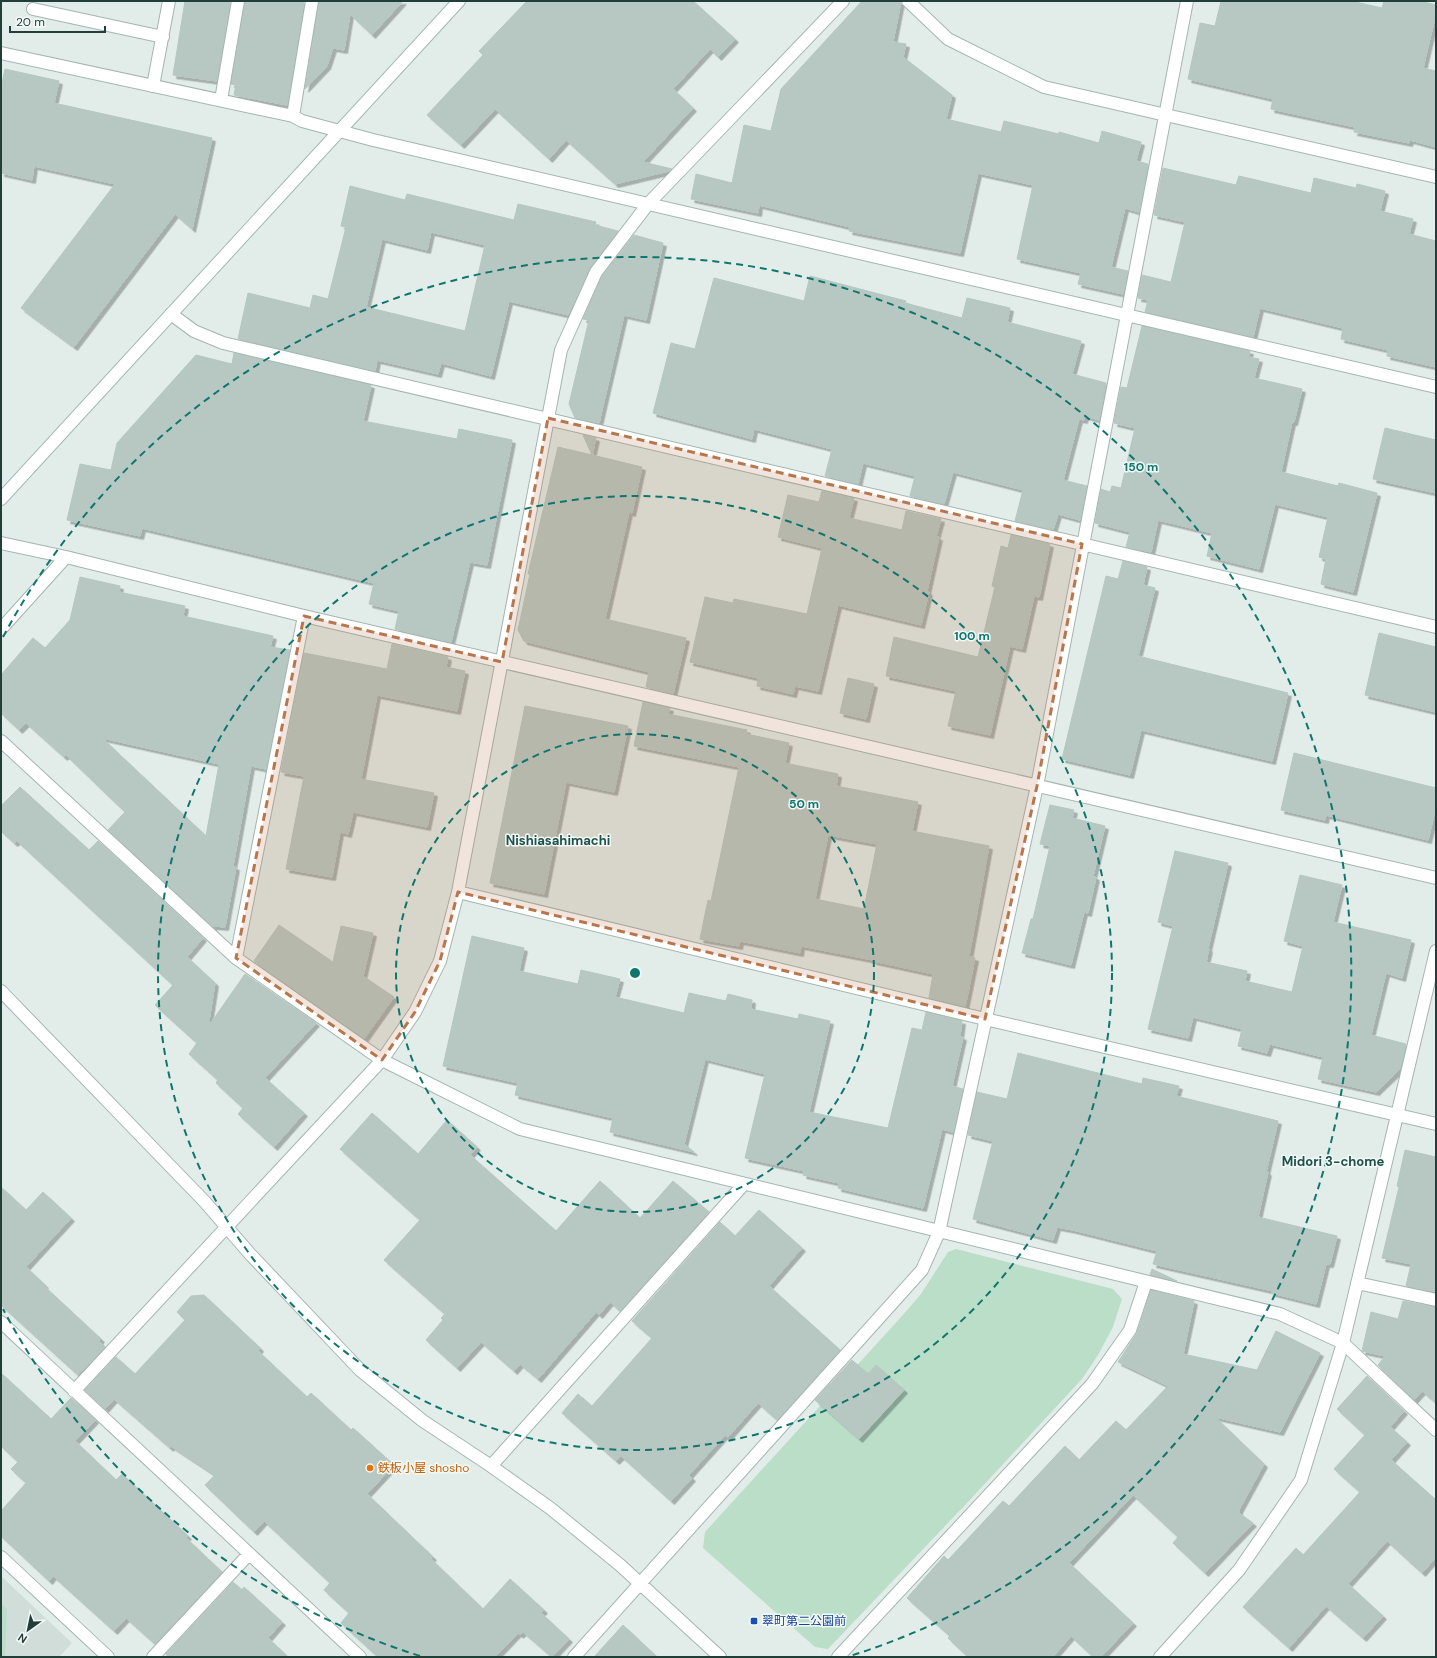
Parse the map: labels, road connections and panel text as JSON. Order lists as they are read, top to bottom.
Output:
{
  "districts": ["Nishiasahimachi", "Midori 3-chome"],
  "places": {
    "other": ["鉄板小屋 shosho"],
    "transit": ["翠町第二公園前"]
  },
  "scale_bar": "20 m",
  "north": "bottom left",
  "rings": ["150 m", "100 m", "50 m"]
}
